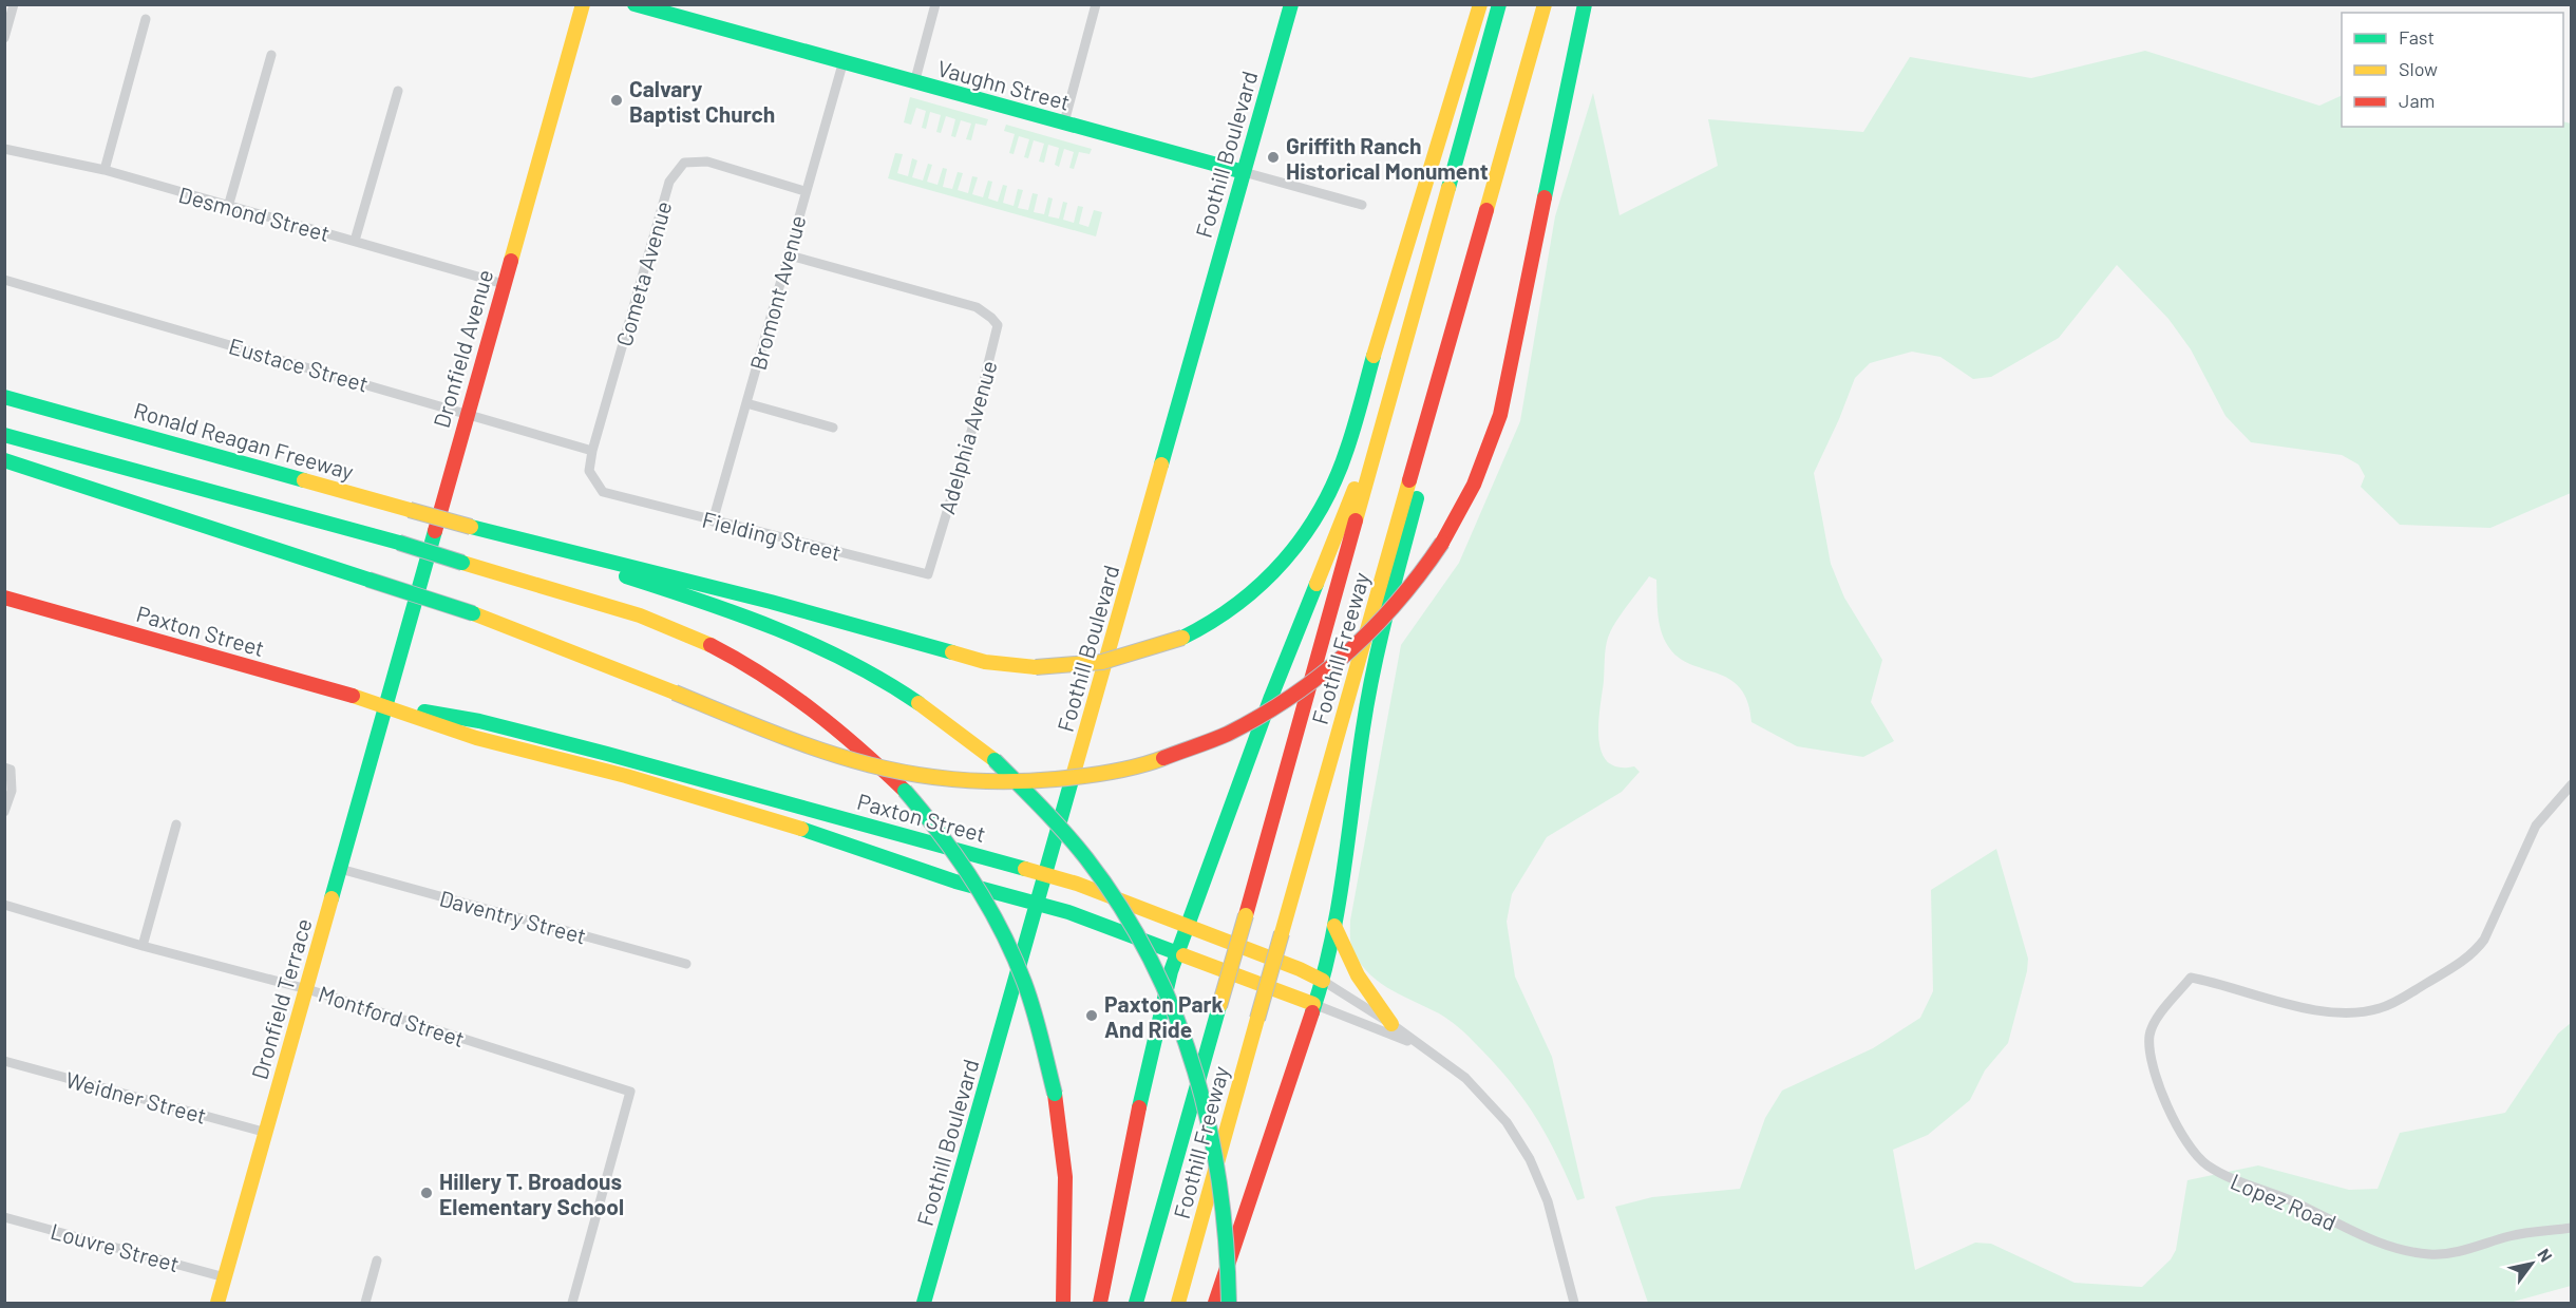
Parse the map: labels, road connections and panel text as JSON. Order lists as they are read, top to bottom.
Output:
{
  "streets": {
    "main road": [
      "Vaughn Street",
      "Foothill Boulevard",
      "Dronfield Avenue",
      "Ronald Reagan Freeway",
      "Paxton Street",
      "Foothill Freeway",
      "Dronfield Terrace"
    ],
    "street": [
      "Desmond Street",
      "Cometa Avenue",
      "Bromont Avenue",
      "Eustace Street",
      "Adelphia Avenue",
      "Fielding Street",
      "Daventry Street",
      "Montford Street",
      "Weidner Street",
      "Lopez Road",
      "Louvre Street"
    ]
  },
  "crossings": [
    ["Vaughn Street", "Foothill Boulevard"],
    ["Vaughn Street", "Bromont Avenue"],
    ["Foothill Boulevard", "Paxton Street"],
    ["Desmond Street", "Dronfield Avenue"],
    ["Cometa Avenue", "Bromont Avenue"],
    ["Cometa Avenue", "Eustace Street"],
    ["Cometa Avenue", "Fielding Street"],
    ["Bromont Avenue", "Adelphia Avenue"],
    ["Bromont Avenue", "Fielding Street"],
    ["Dronfield Avenue", "Eustace Street"],
    ["Dronfield Avenue", "Paxton Street"],
    ["Dronfield Avenue", "Dronfield Terrace"],
    ["Adelphia Avenue", "Fielding Street"],
    ["Paxton Street", "Dronfield Terrace"],
    ["Daventry Street", "Dronfield Terrace"],
    ["Dronfield Terrace", "Montford Street"],
    ["Dronfield Terrace", "Weidner Street"],
    ["Dronfield Terrace", "Louvre Street"]
  ],
  "places": [
    "Calvary Baptist Church",
    "Griffith Ranch Historical Monument",
    "Paxton Park And Ride",
    "Hillery T. Broadous Elementary School"
  ],
  "legend": ["Fast", "Slow", "Jam"],
  "north": "top right"
}
